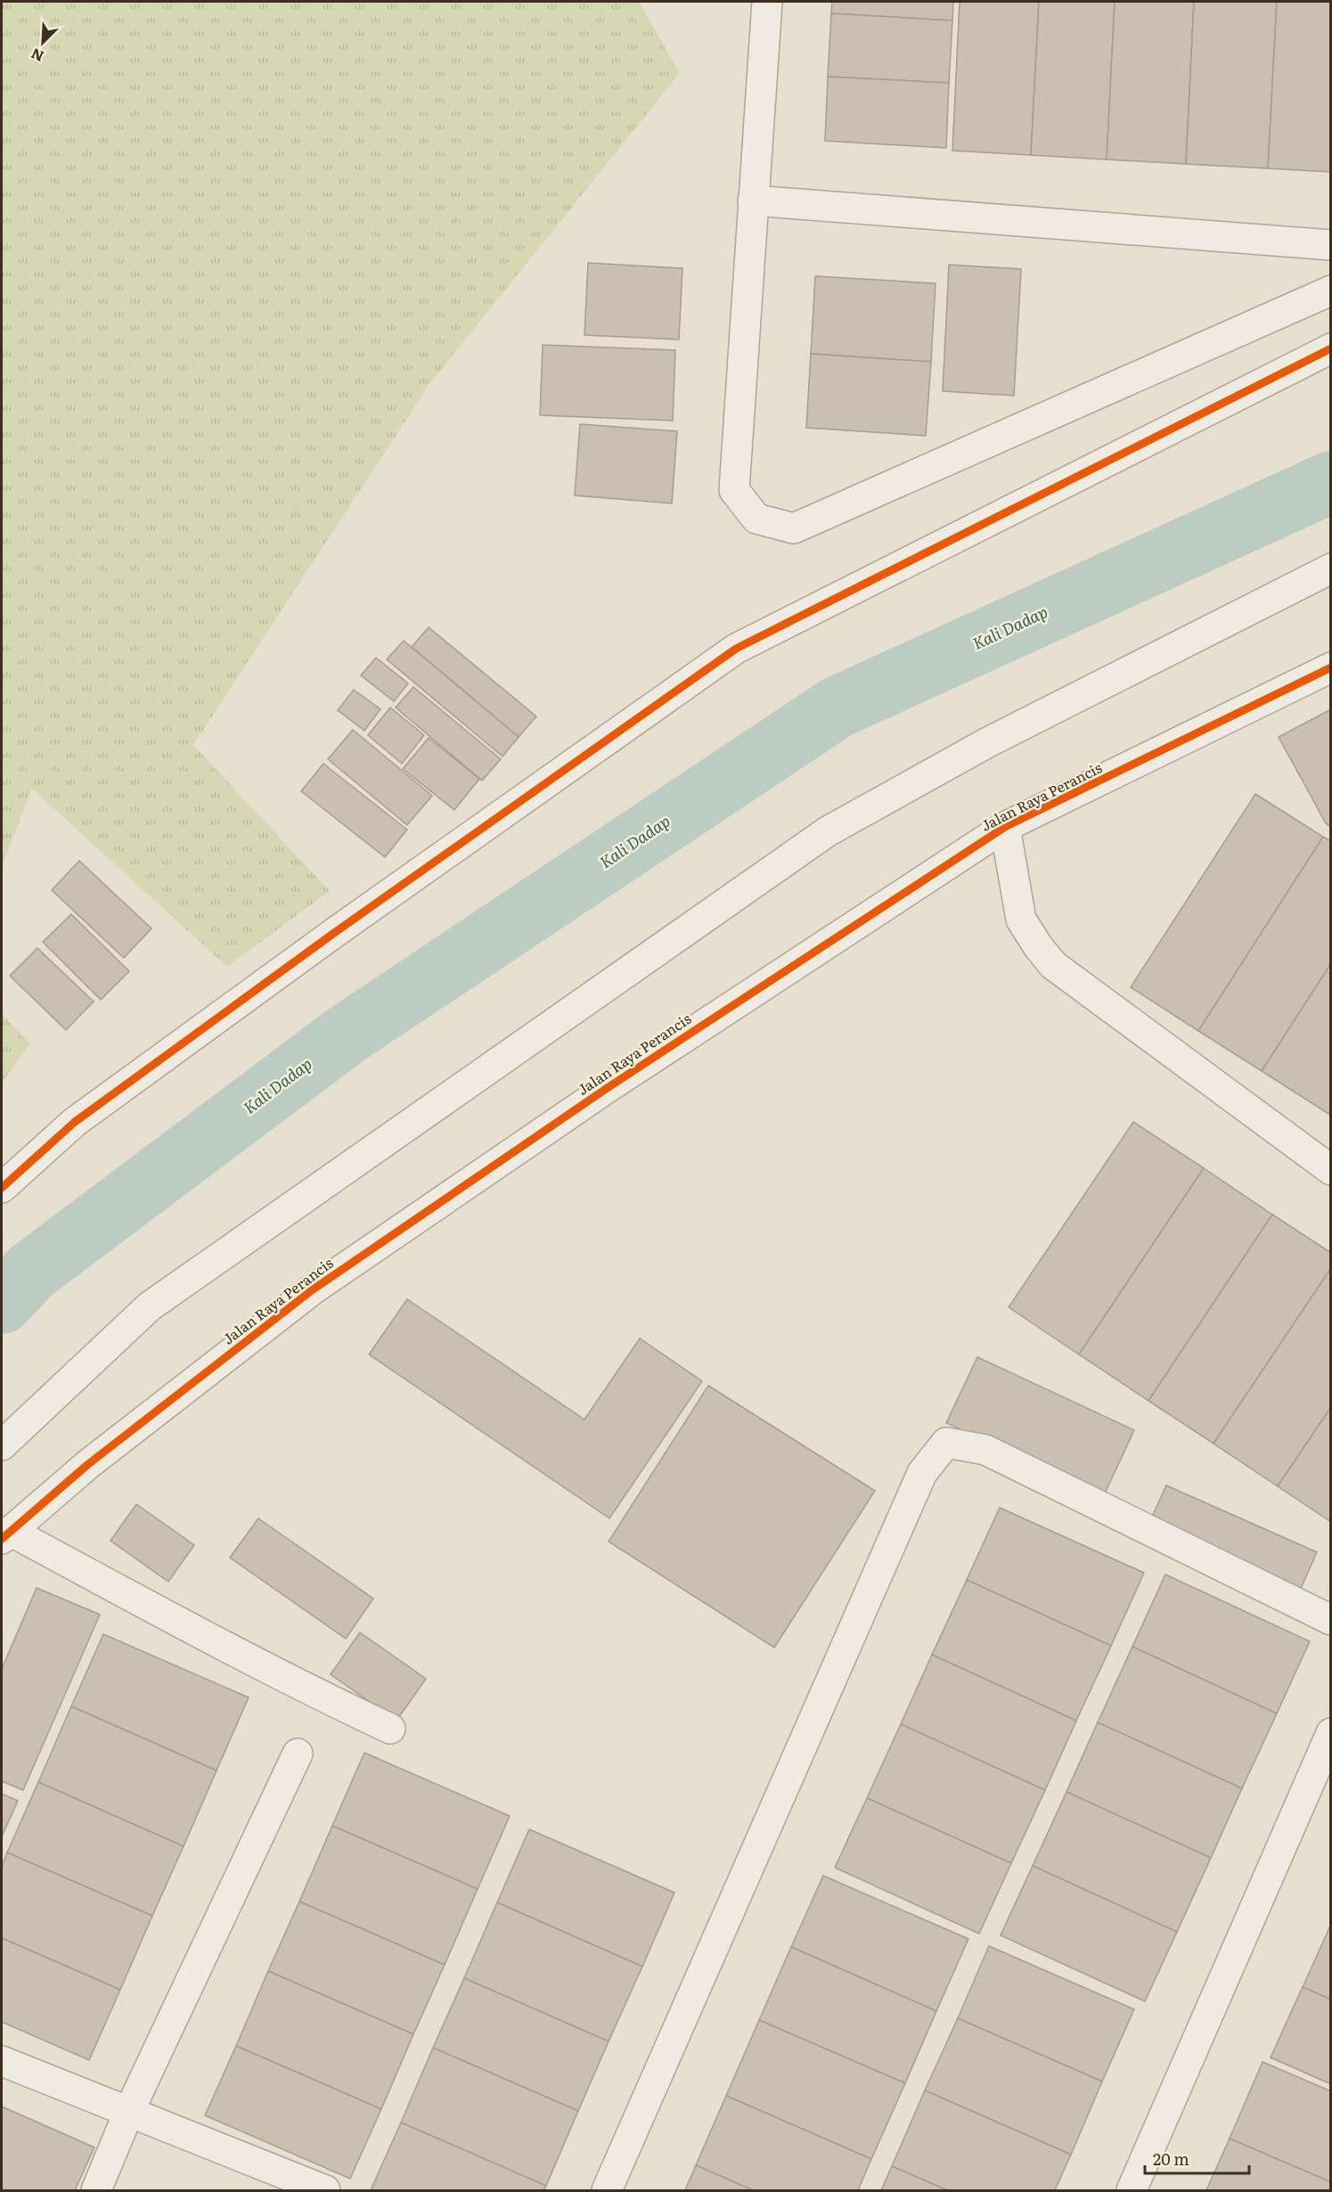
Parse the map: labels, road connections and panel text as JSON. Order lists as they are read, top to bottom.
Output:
{
  "streets": {
    "street": ["Jalan Raya Perancis"]
  },
  "water": ["Kali Dadap"],
  "scale_bar": "20 m",
  "north": "bottom left"
}
